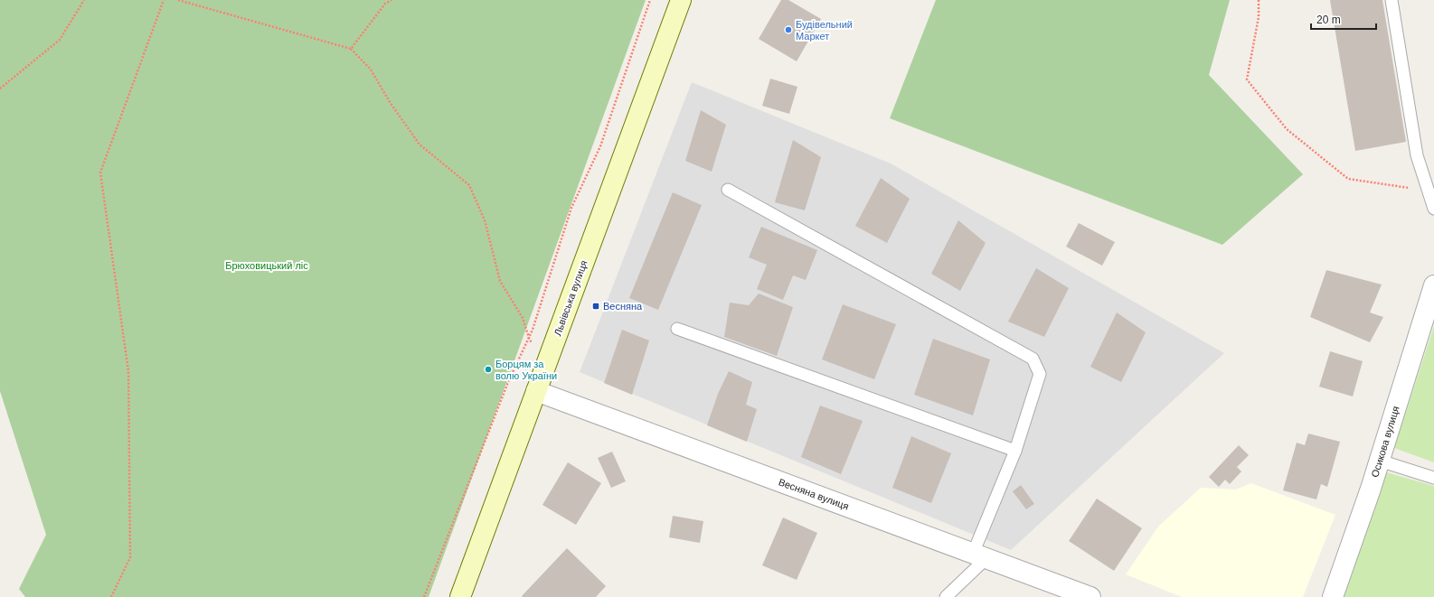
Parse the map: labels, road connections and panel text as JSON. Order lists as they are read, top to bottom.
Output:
{
  "streets": {
    "main road": ["Львівська вулиця"],
    "street": ["Осикова вулиця", "Весняна вулиця"]
  },
  "crossings": [
    ["Львівська вулиця", "Весняна вулиця"]
  ],
  "parks": ["Брюховицький ліс"],
  "places": {
    "other": ["Будівельний Маркет", "Борцям за волю України"],
    "transit": ["Весняна"]
  },
  "scale_bar": "20 m"
}
